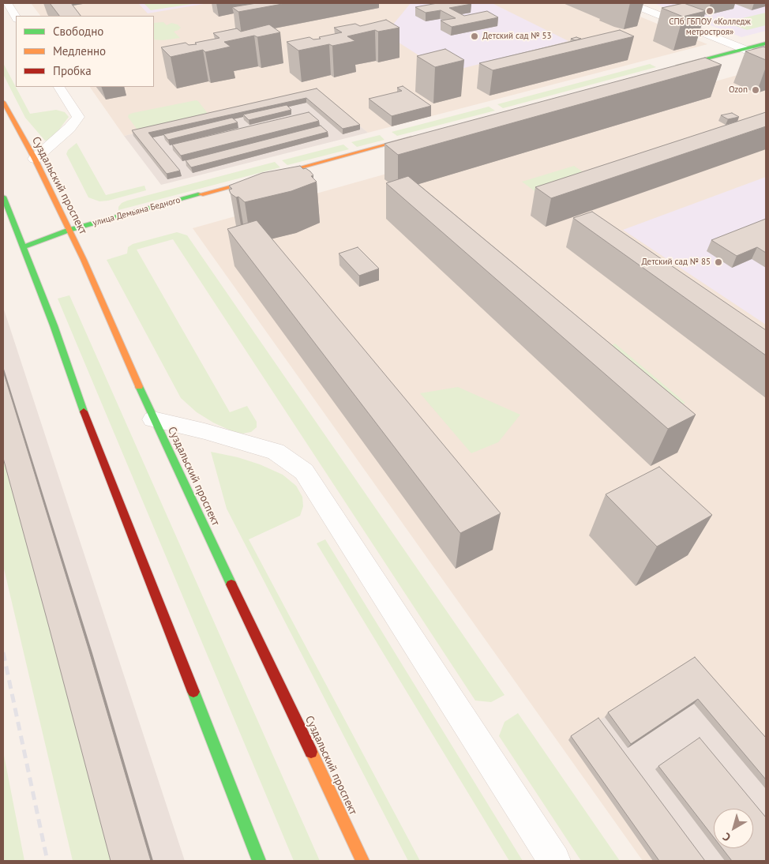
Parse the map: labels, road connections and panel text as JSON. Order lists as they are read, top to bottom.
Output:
{
  "streets": {
    "main road": ["Суздальский проспект", "улица Демьяна Бедного"]
  },
  "crossings": [
    ["Суздальский проспект", "улица Демьяна Бедного"]
  ],
  "places": [
    "СПб ГБПОУ «Колледж метростроя»",
    "Детский сад № 53",
    "Ozon",
    "Детский сад № 85"
  ],
  "legend": ["Свободно", "Медленно", "Пробка"],
  "north": "bottom left"
}
